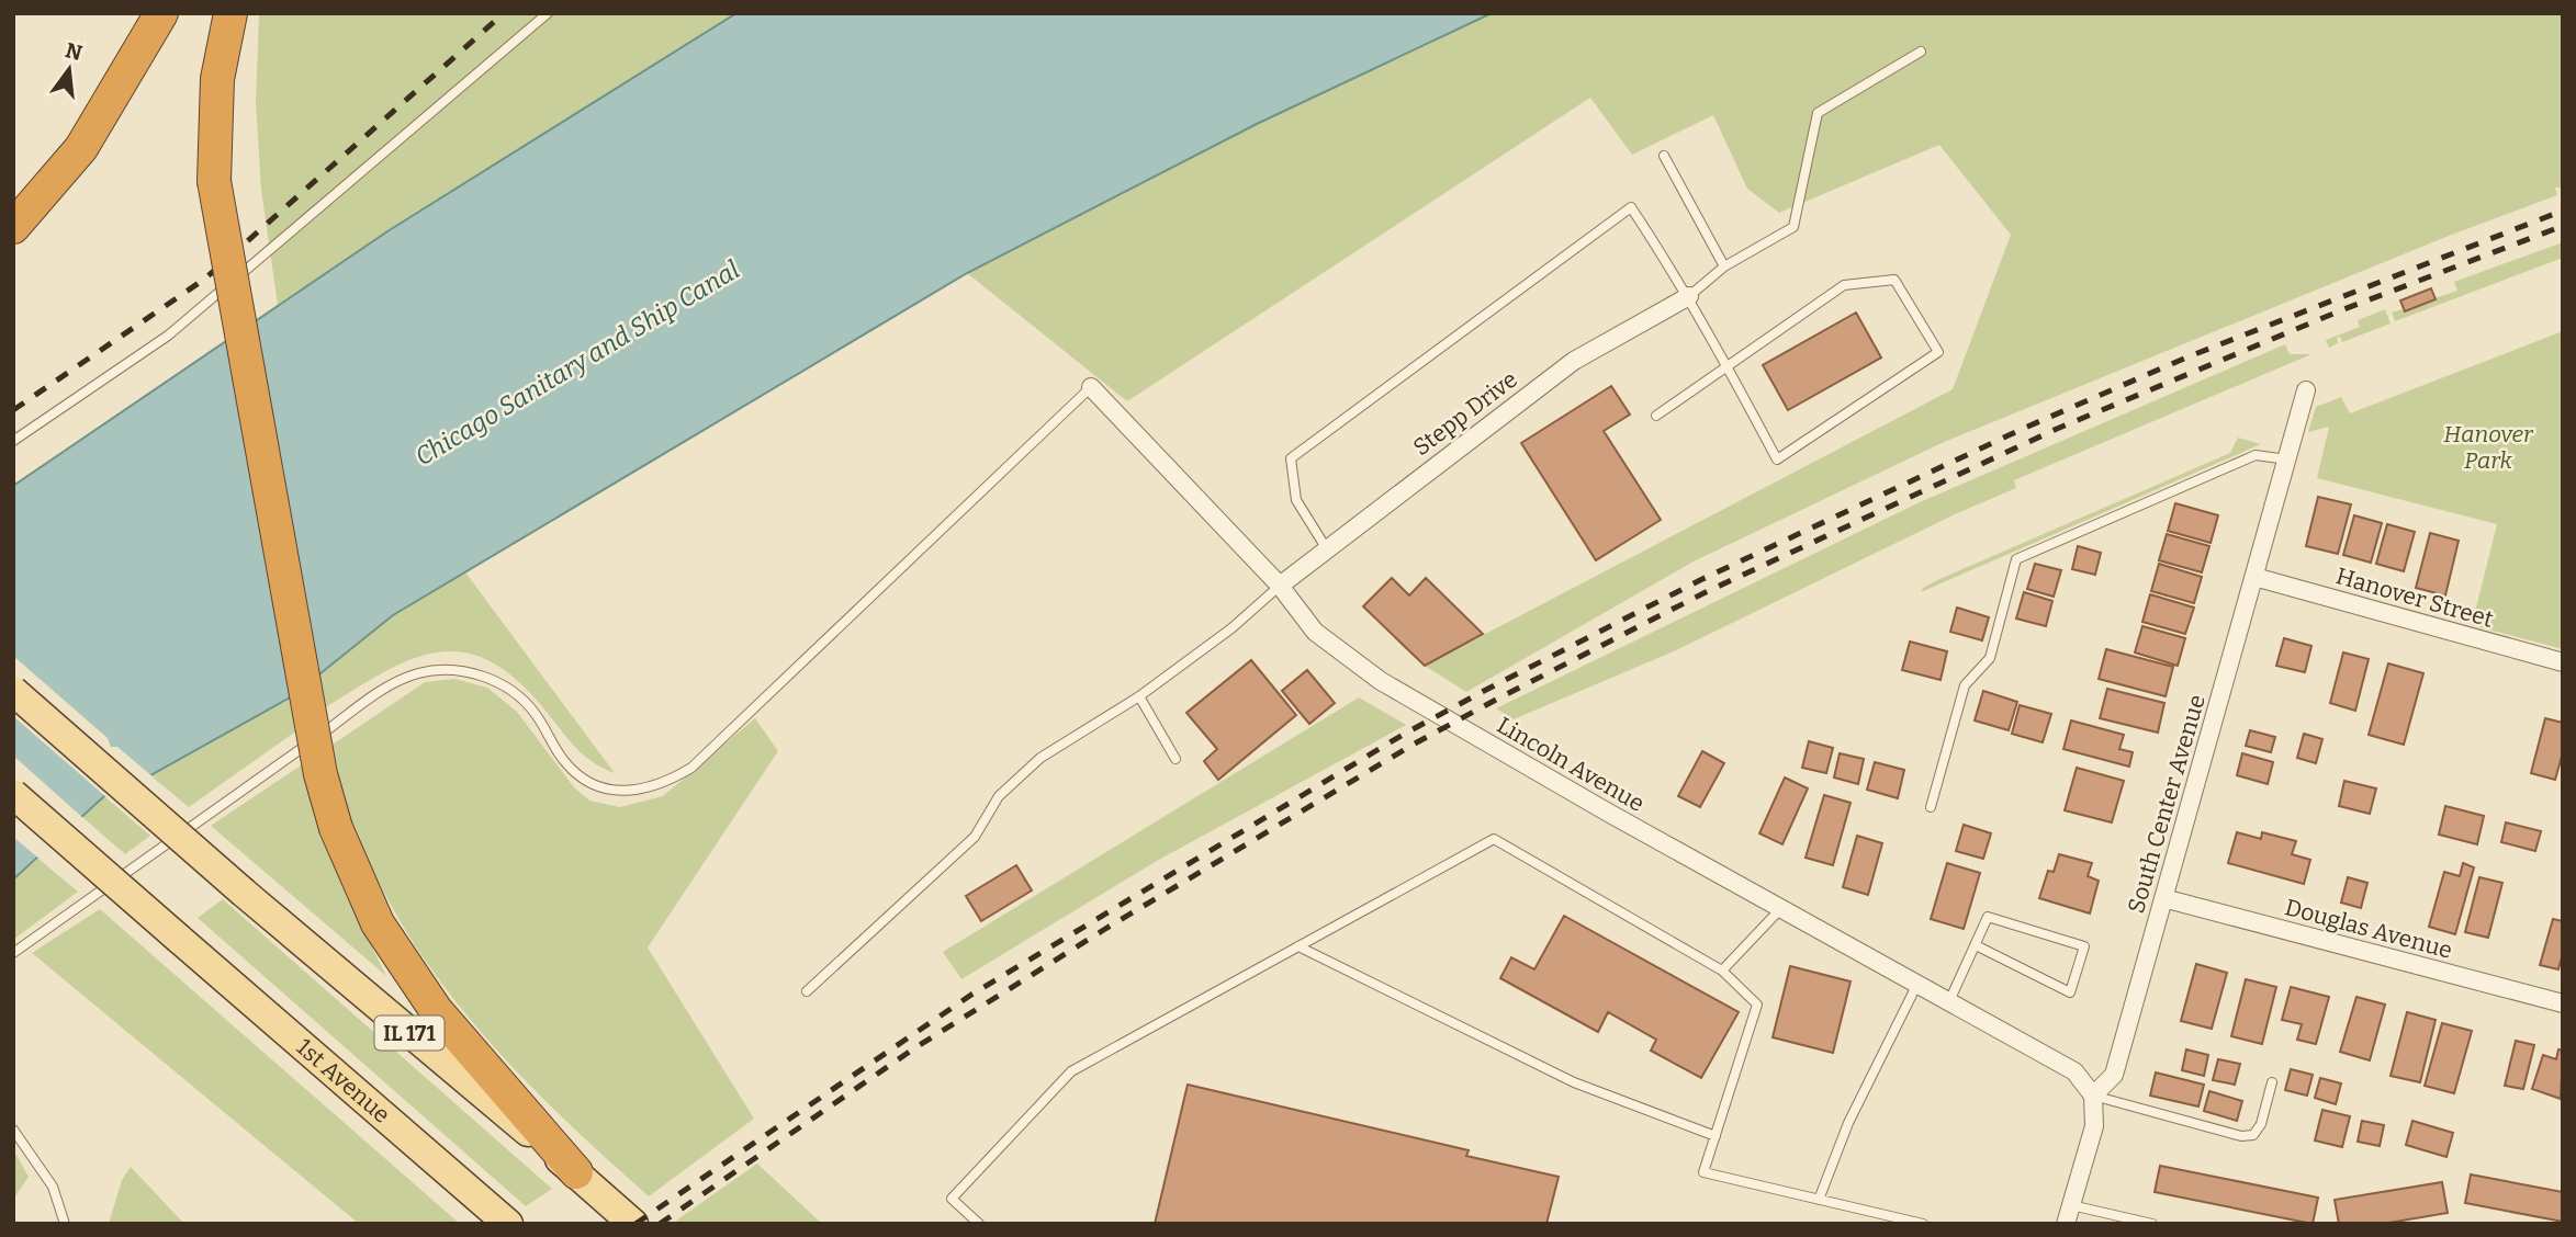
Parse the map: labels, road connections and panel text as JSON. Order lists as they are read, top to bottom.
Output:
{
  "streets": {
    "main road": ["IL 171", "1st Avenue"],
    "street": [
      "Stepp Drive",
      "Hanover Street",
      "Lincoln Avenue",
      "South Center Avenue",
      "Douglas Avenue"
    ]
  },
  "crossings": [
    ["Stepp Drive", "Lincoln Avenue"],
    ["Hanover Street", "South Center Avenue"],
    ["Lincoln Avenue", "South Center Avenue"],
    ["South Center Avenue", "Douglas Avenue"]
  ],
  "water": ["Chicago Sanitary and Ship Canal"],
  "parks": ["Hanover Park"],
  "north": "top"
}
